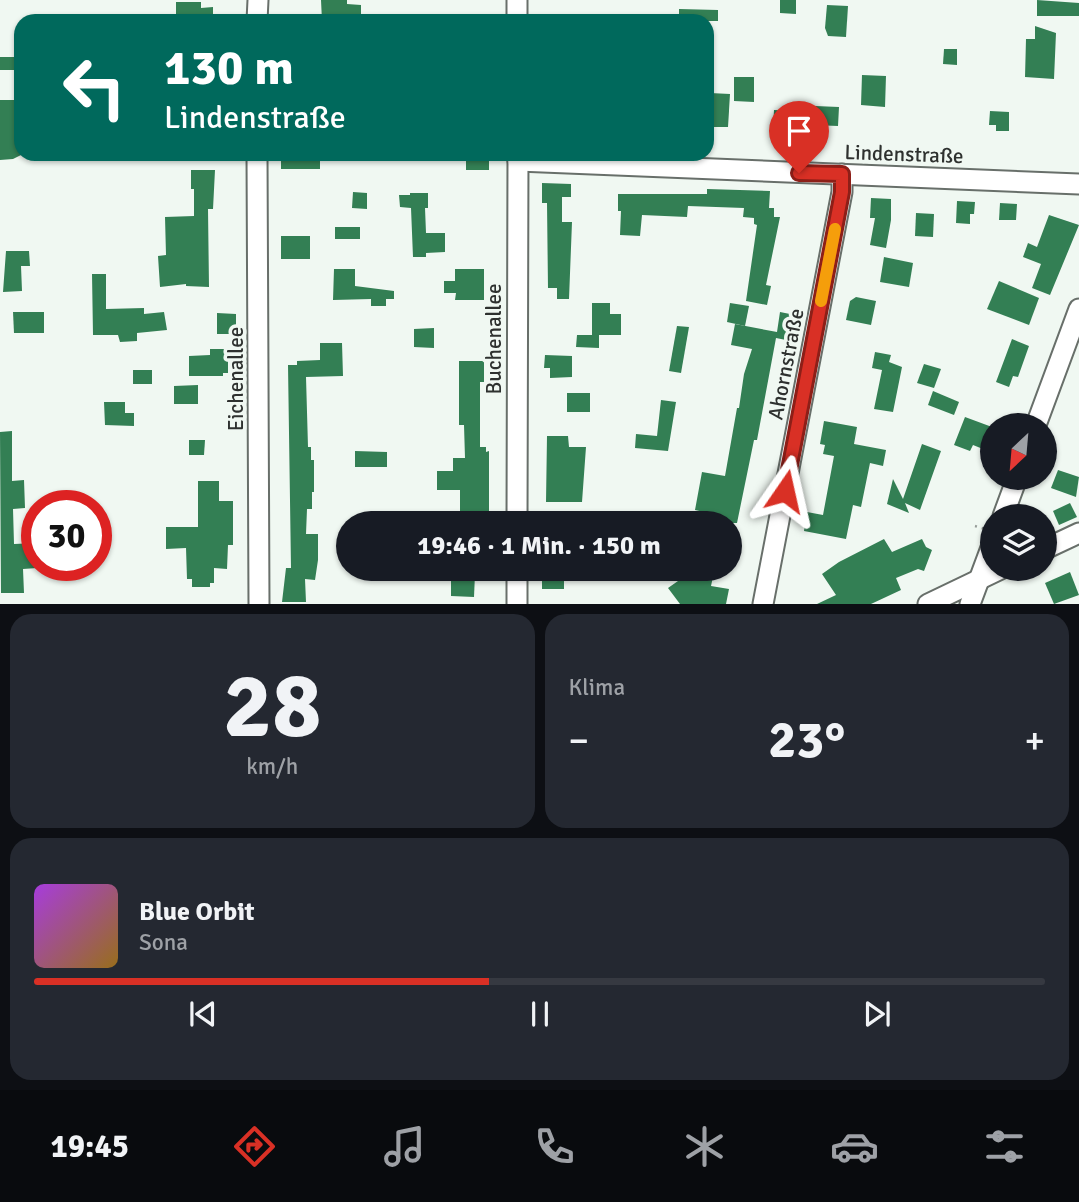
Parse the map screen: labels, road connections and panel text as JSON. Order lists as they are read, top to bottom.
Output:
{
  "streets": {
    "street": [
      "Lindenstraße",
      "Buchenallee",
      "Ahornstraße",
      "Eichenallee"
    ]
  },
  "crossings": [
    ["Lindenstraße", "Ahornstraße"]
  ],
  "north": "bottom left",
  "page": {
    "turn": ["130 m", "Lindenstraße"],
    "limit": "30",
    "trip": "19:46 · 1 Min. · 150 m",
    "tile": [
      ["28", "km/h"],
      "Klima"
    ],
    "heat": ["−", "23°", "+"],
    "song": ["Blue Orbit", "Sona"],
    "tabs": "19:45"
  }
}
